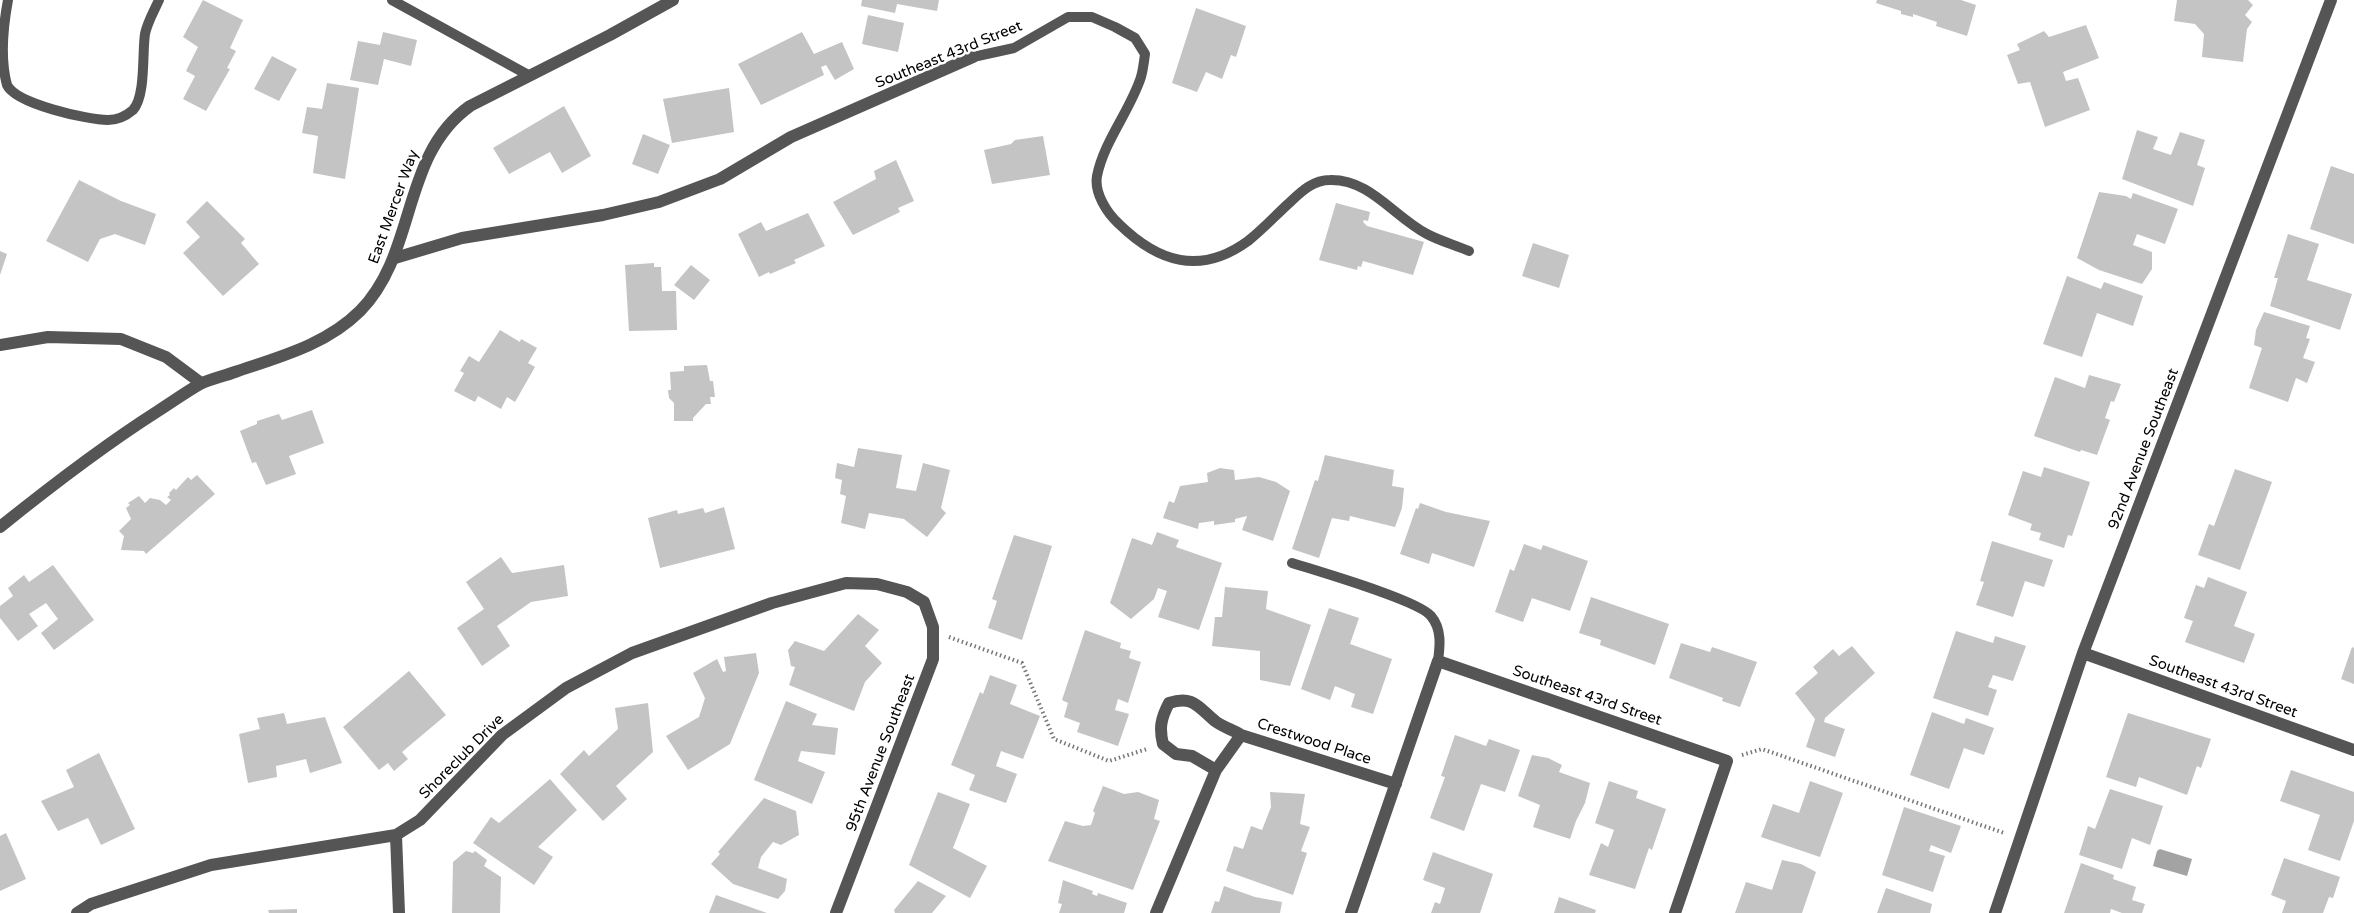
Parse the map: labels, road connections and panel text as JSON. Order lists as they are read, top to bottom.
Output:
{
  "streets": {
    "street": [
      "Southeast 43rd Street",
      "East Mercer Way",
      "92nd Avenue Southeast",
      "Crestwood Place",
      "95th Avenue Southeast",
      "Shoreclub Drive"
    ]
  },
  "crossings": [
    ["Southeast 43rd Street", "East Mercer Way"],
    ["Southeast 43rd Street", "92nd Avenue Southeast"],
    ["95th Avenue Southeast", "Shoreclub Drive"]
  ]
}
